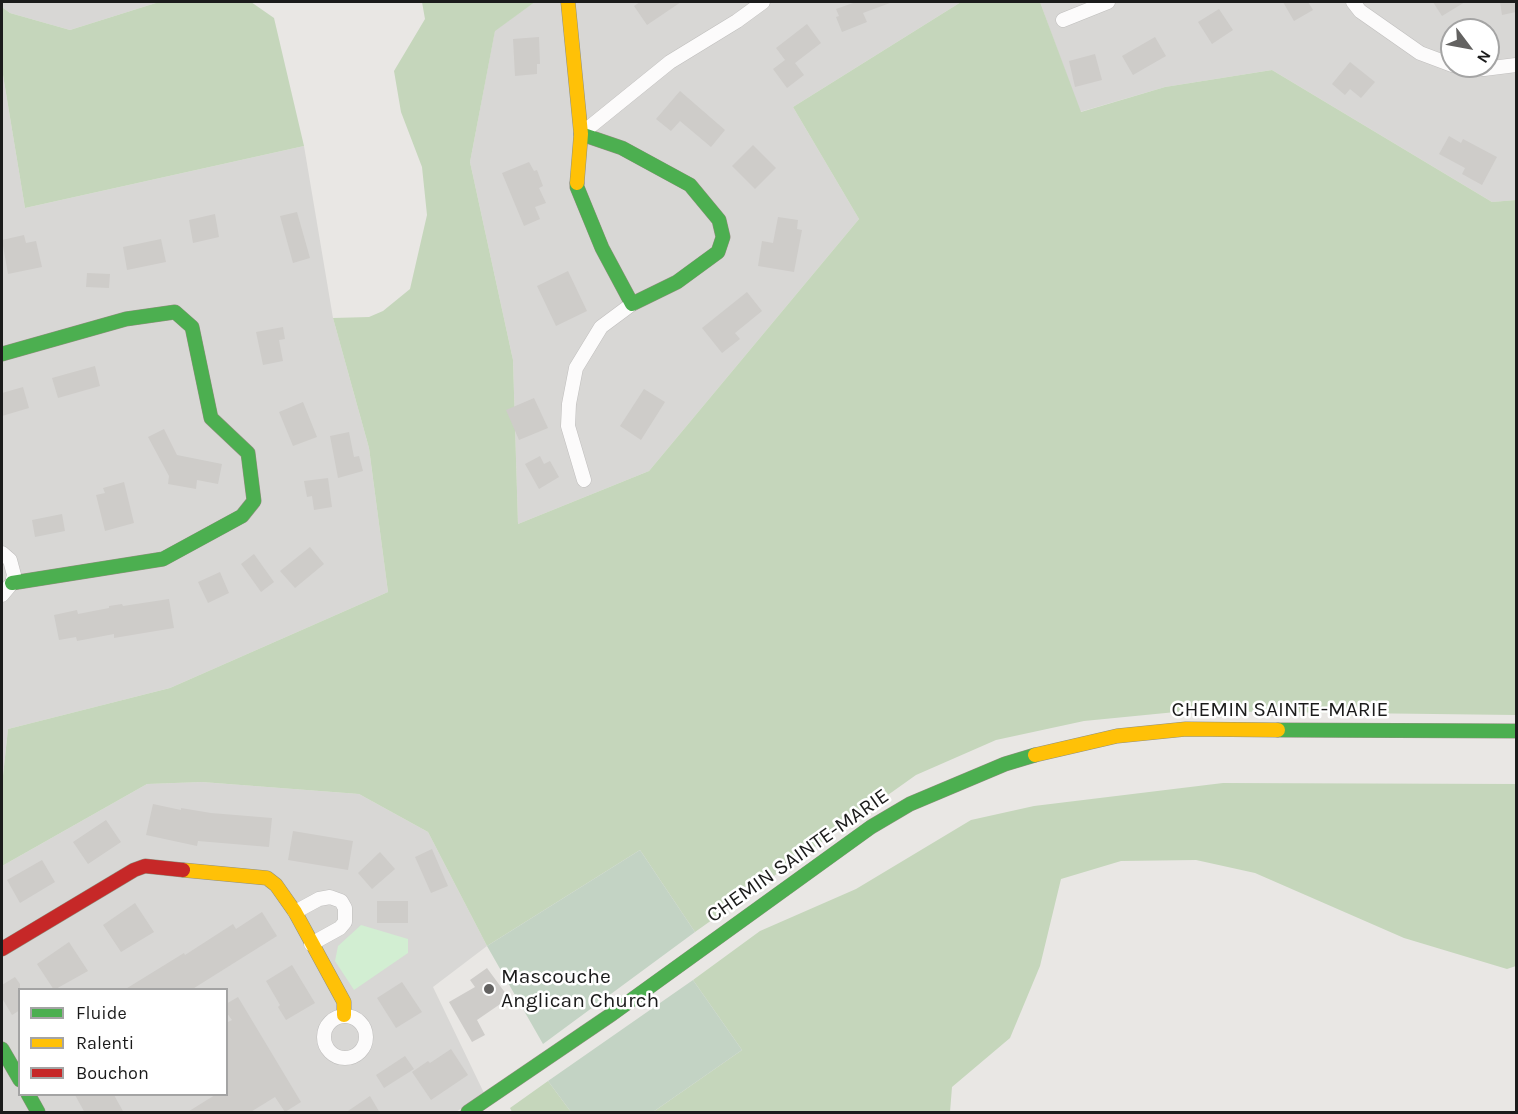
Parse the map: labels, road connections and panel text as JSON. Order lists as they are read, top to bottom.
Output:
{
  "streets": {
    "street": ["CHEMIN SAINTE-MARIE"]
  },
  "places": ["Mascouche Anglican Church"],
  "legend": ["Fluide", "Ralenti", "Bouchon"],
  "north": "bottom right"
}
